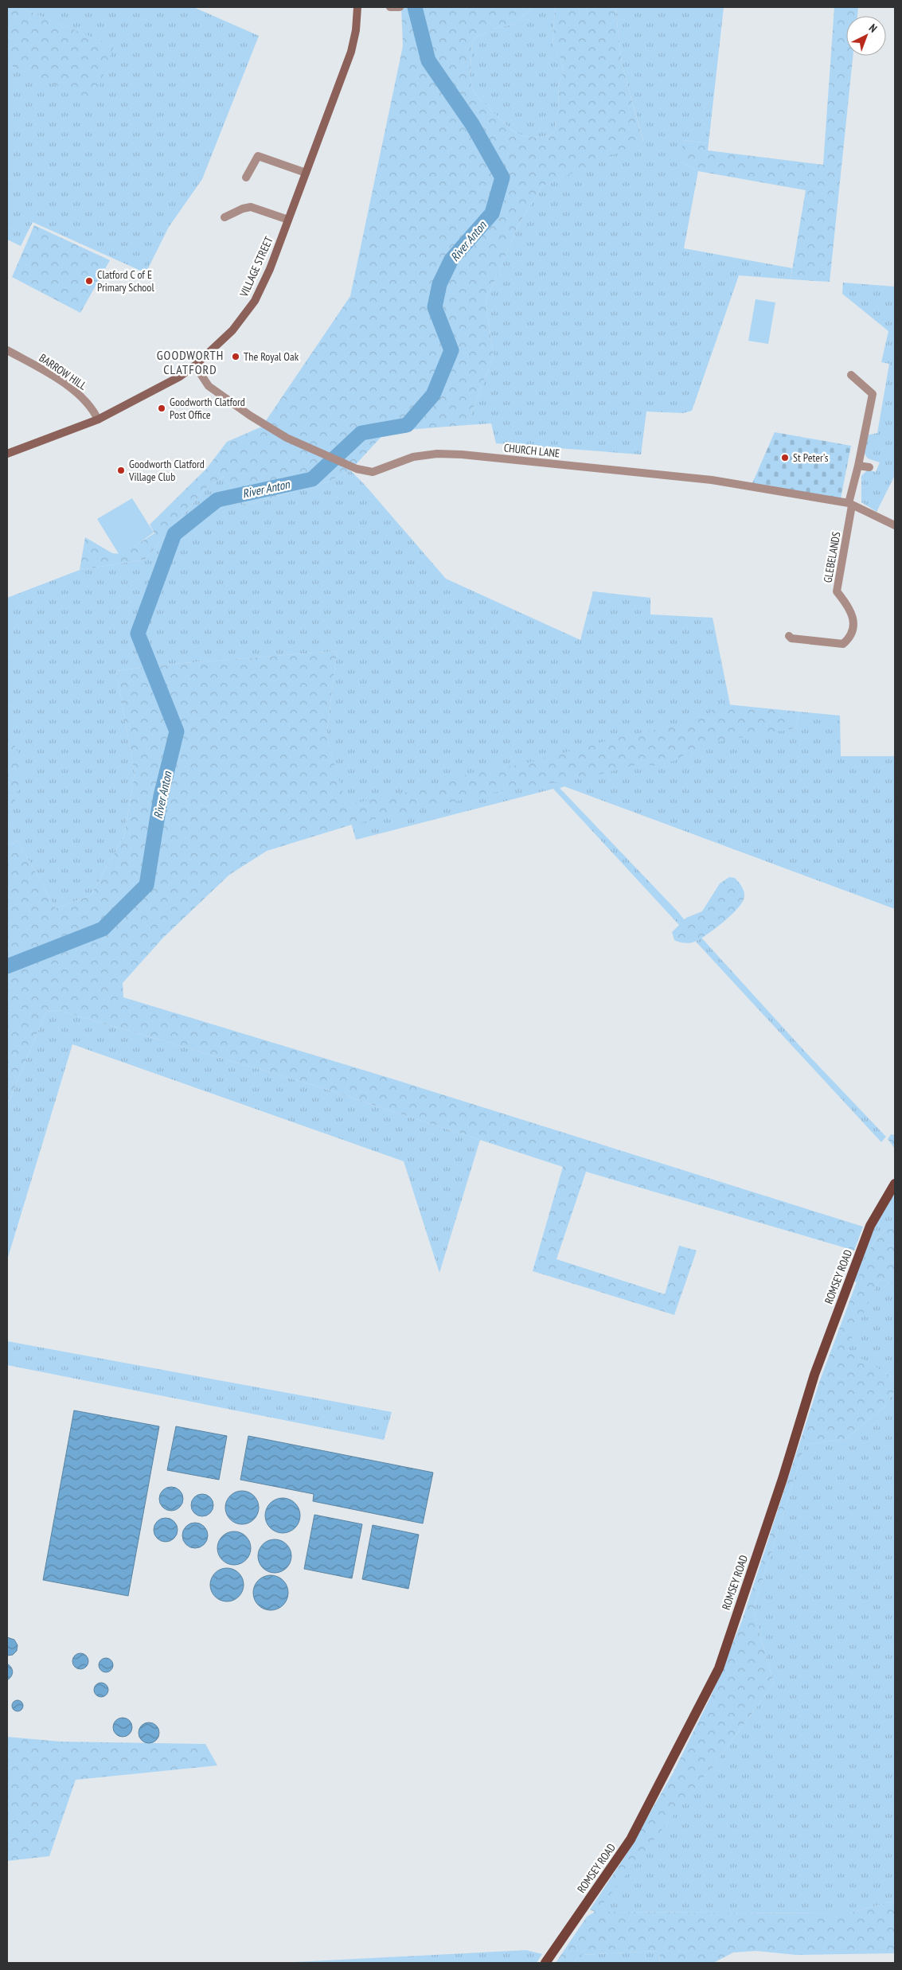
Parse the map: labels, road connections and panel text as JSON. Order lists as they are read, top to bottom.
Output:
{
  "streets": {
    "main road": ["ROMSEY ROAD"],
    "street": [
      "VILLAGE STREET",
      "BARROW HILL",
      "CHURCH LANE",
      "GLEBELANDS"
    ]
  },
  "crossings": [
    ["VILLAGE STREET", "BARROW HILL"],
    ["VILLAGE STREET", "CHURCH LANE"],
    ["CHURCH LANE", "GLEBELANDS"]
  ],
  "districts": ["GOODWORTH CLATFORD"],
  "water": ["River Anton"],
  "places": [
    "Clatford C of E Primary School",
    "The Royal Oak",
    "Goodworth Clatford Post Office",
    "St Peter's",
    "Goodworth Clatford Village Club"
  ],
  "north": "top right"
}
